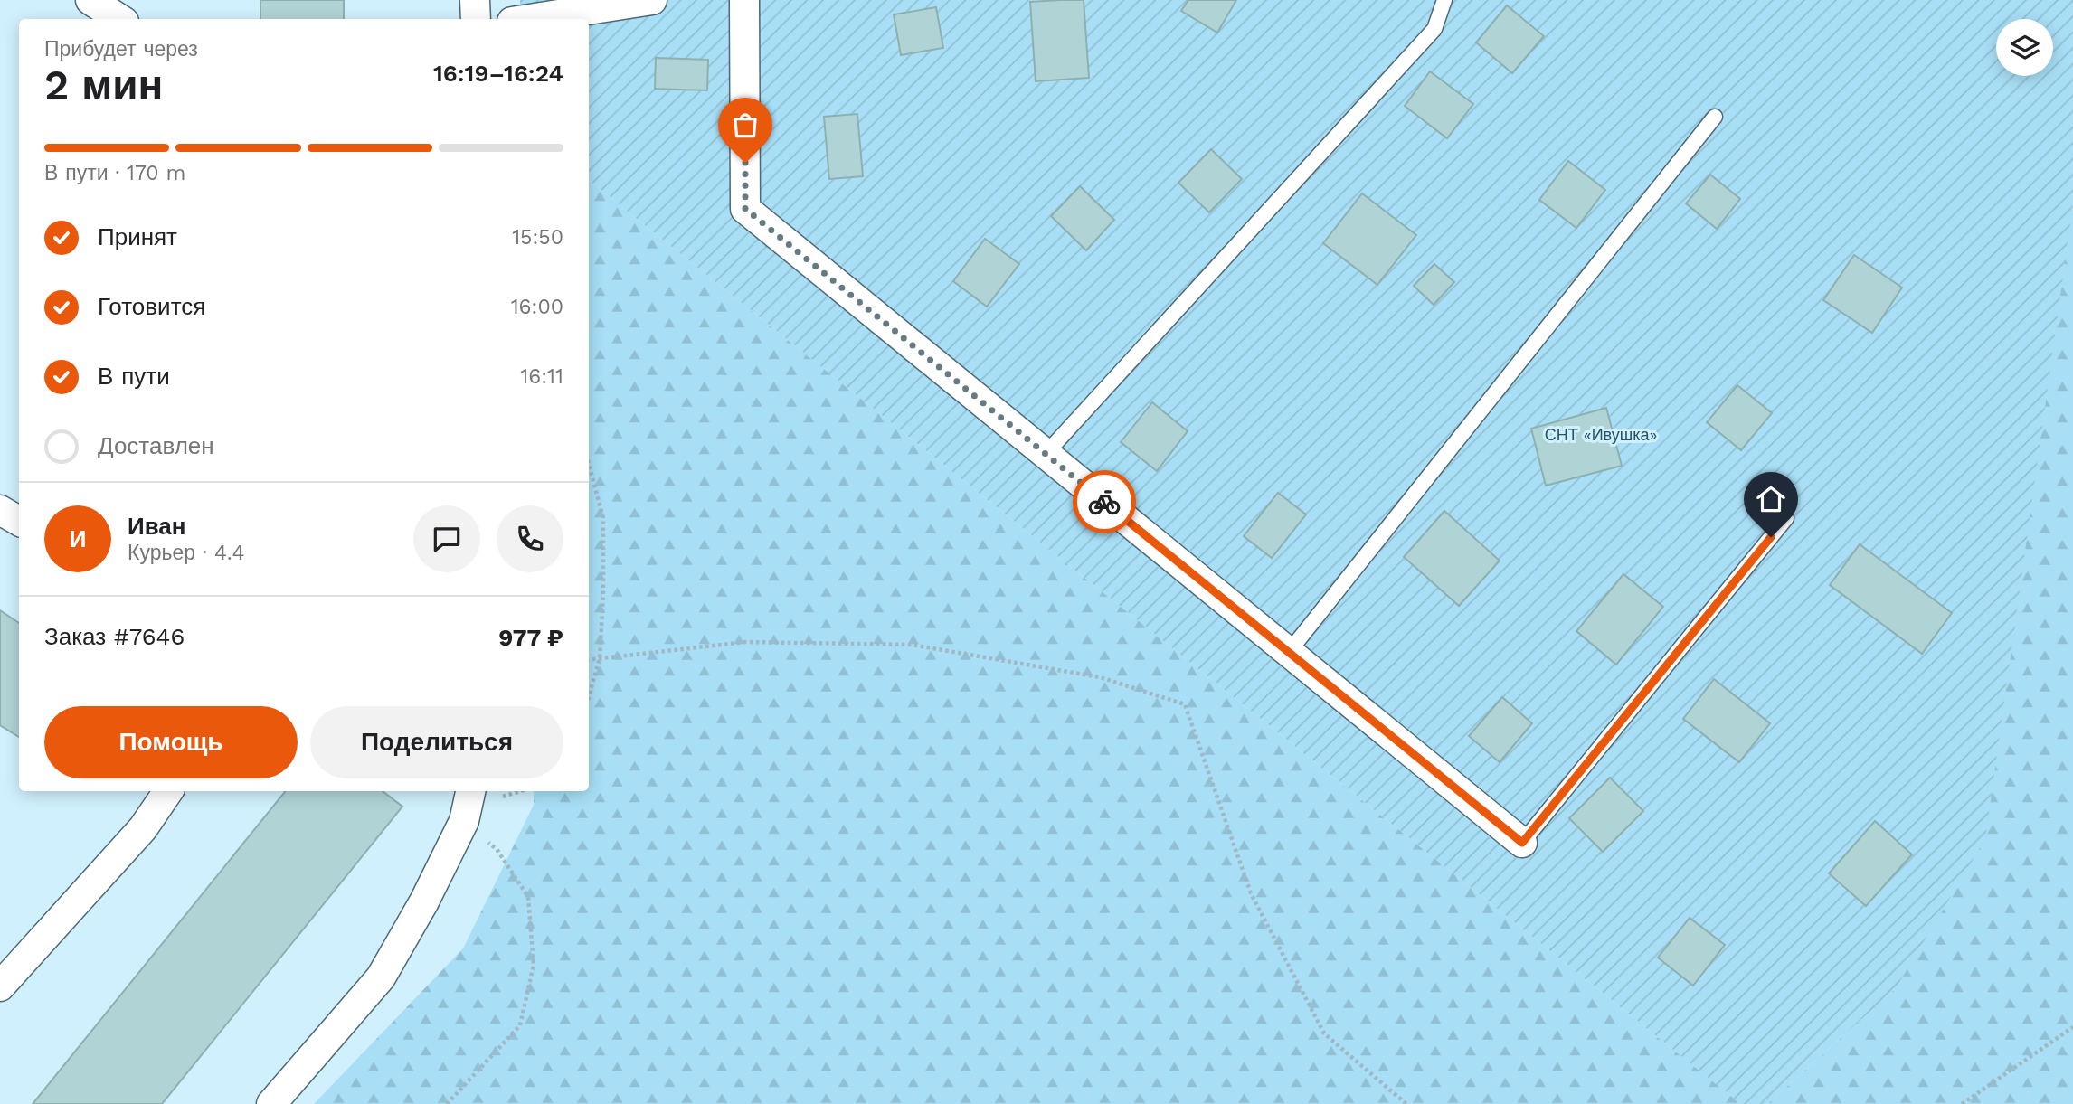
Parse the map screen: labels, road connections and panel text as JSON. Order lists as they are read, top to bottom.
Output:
{
  "parks": ["СНТ «Ивушка»"],
  "page": {
    "heading": ["2 мин", "Прибудет через", "16:19–16:24"],
    "panel": [
      "Иван",
      "Курьер · 4.4",
      "Заказ #7646",
      "977 ₽"
    ],
    "bar": "В пути · 170 m",
    "list": [
      ["Принят", "15:50"],
      ["Готовится", "16:00"],
      ["В пути", "16:11"],
      "Доставлен"
    ],
    "round": "И",
    "buttons": ["Помощь", "Поделиться"]
  }
}
